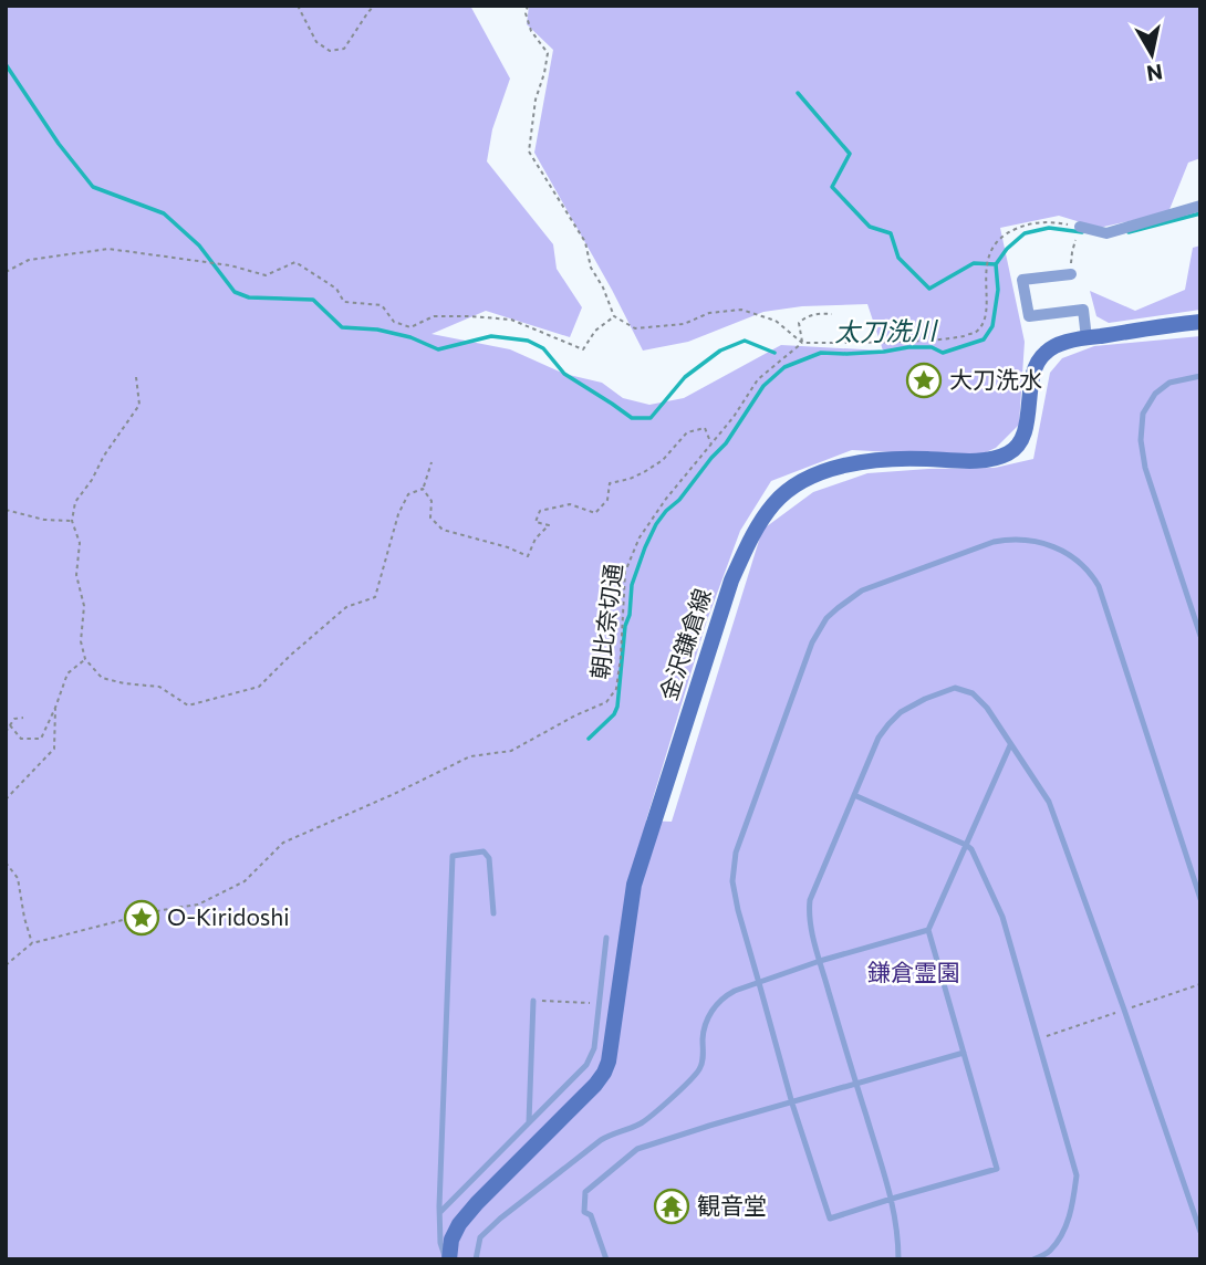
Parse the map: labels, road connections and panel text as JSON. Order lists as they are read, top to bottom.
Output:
{
  "streets": {
    "main road": ["金沢鎌倉線"],
    "path": ["朝比奈切通"]
  },
  "water": ["太刀洗川"],
  "parks": ["鎌倉霊園"],
  "places": {
    "place": ["大刀洗水", "O-Kiridoshi"],
    "temple": ["観音堂"]
  },
  "north": "bottom"
}
